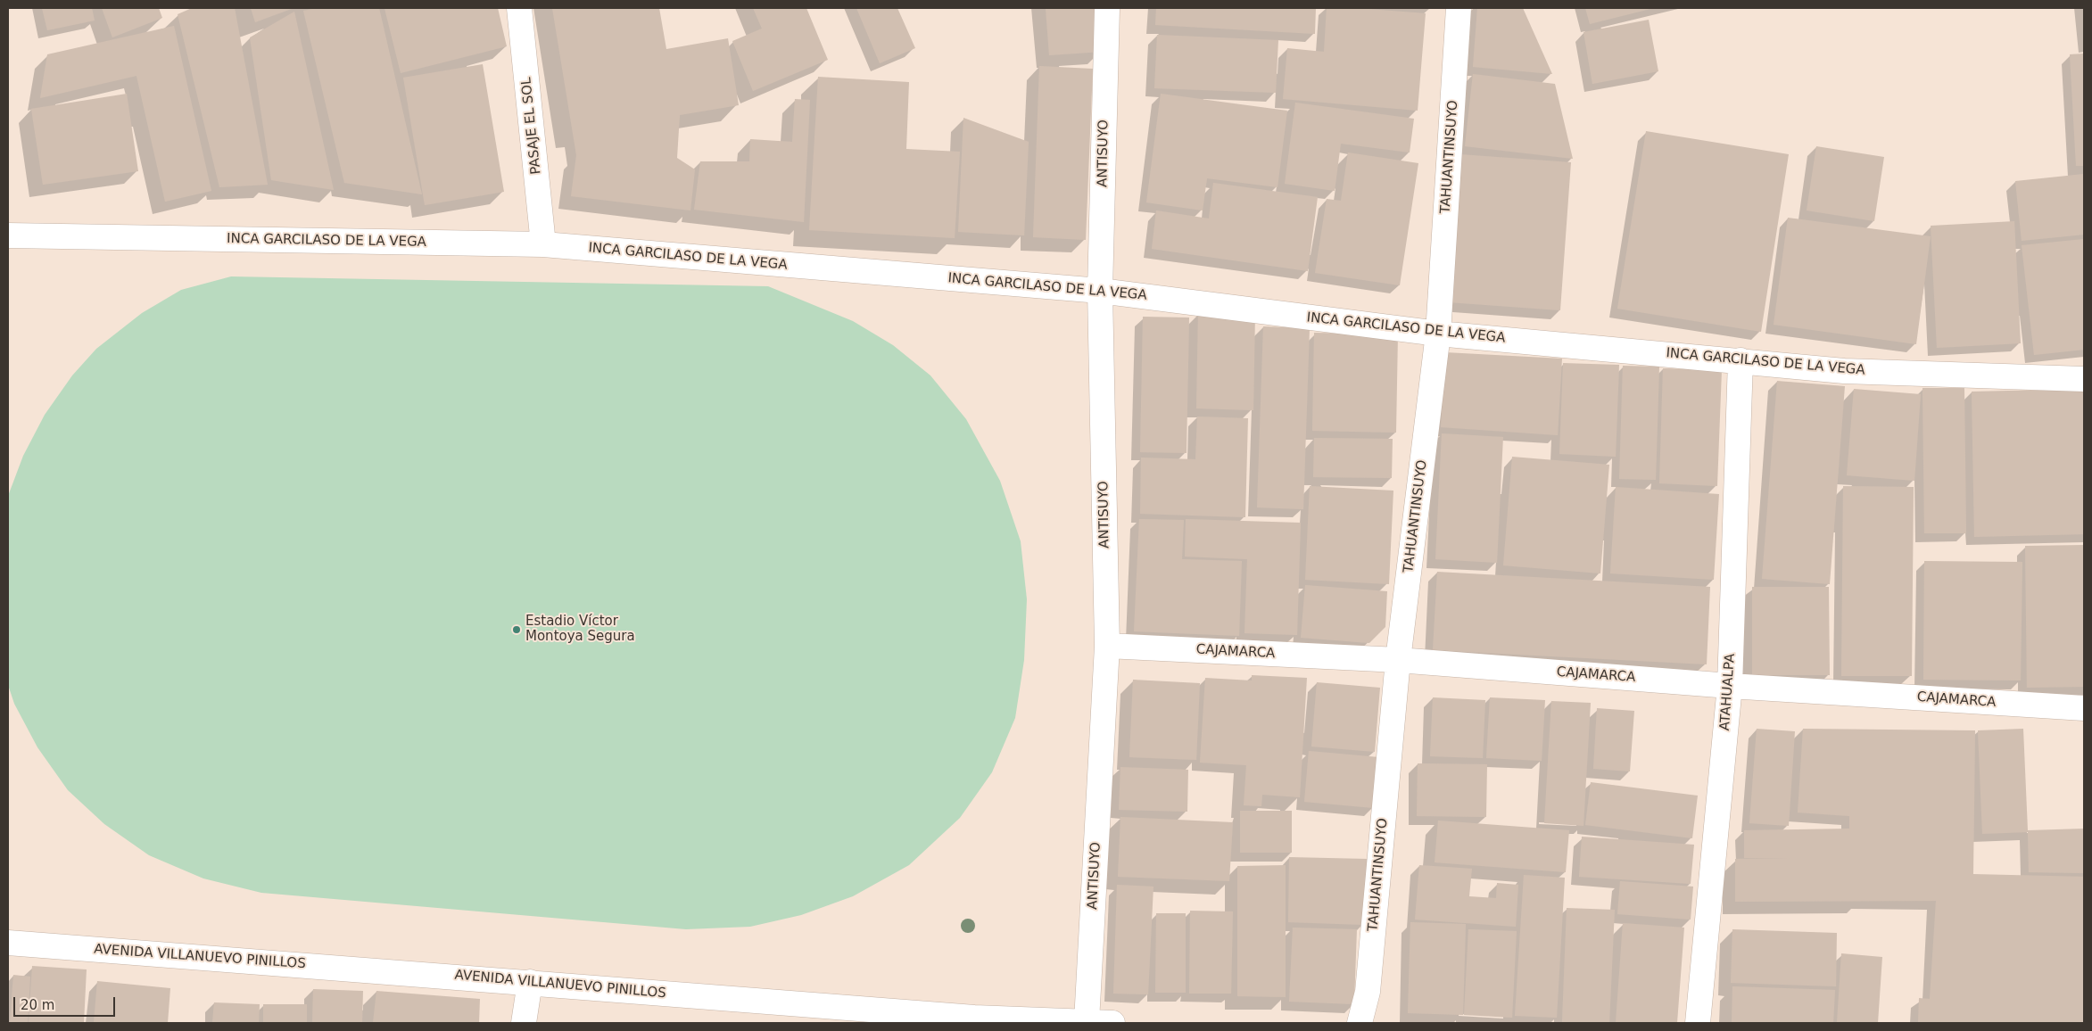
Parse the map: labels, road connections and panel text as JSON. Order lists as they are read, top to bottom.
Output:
{
  "streets": {
    "street": [
      "PASAJE EL SOL",
      "ANTISUYO",
      "TAHUANTINSUYO",
      "INCA GARCILASO DE LA VEGA",
      "CAJAMARCA",
      "ATAHUALPA",
      "AVENIDA VILLANUEVO PINILLOS"
    ]
  },
  "crossings": [
    ["PASAJE EL SOL", "INCA GARCILASO DE LA VEGA"],
    ["ANTISUYO", "INCA GARCILASO DE LA VEGA"],
    ["ANTISUYO", "CAJAMARCA"],
    ["ANTISUYO", "AVENIDA VILLANUEVO PINILLOS"],
    ["TAHUANTINSUYO", "INCA GARCILASO DE LA VEGA"],
    ["TAHUANTINSUYO", "CAJAMARCA"],
    ["INCA GARCILASO DE LA VEGA", "ATAHUALPA"],
    ["CAJAMARCA", "ATAHUALPA"]
  ],
  "places": ["Estadio Víctor Montoya Segura"],
  "scale_bar": "20 m"
}
